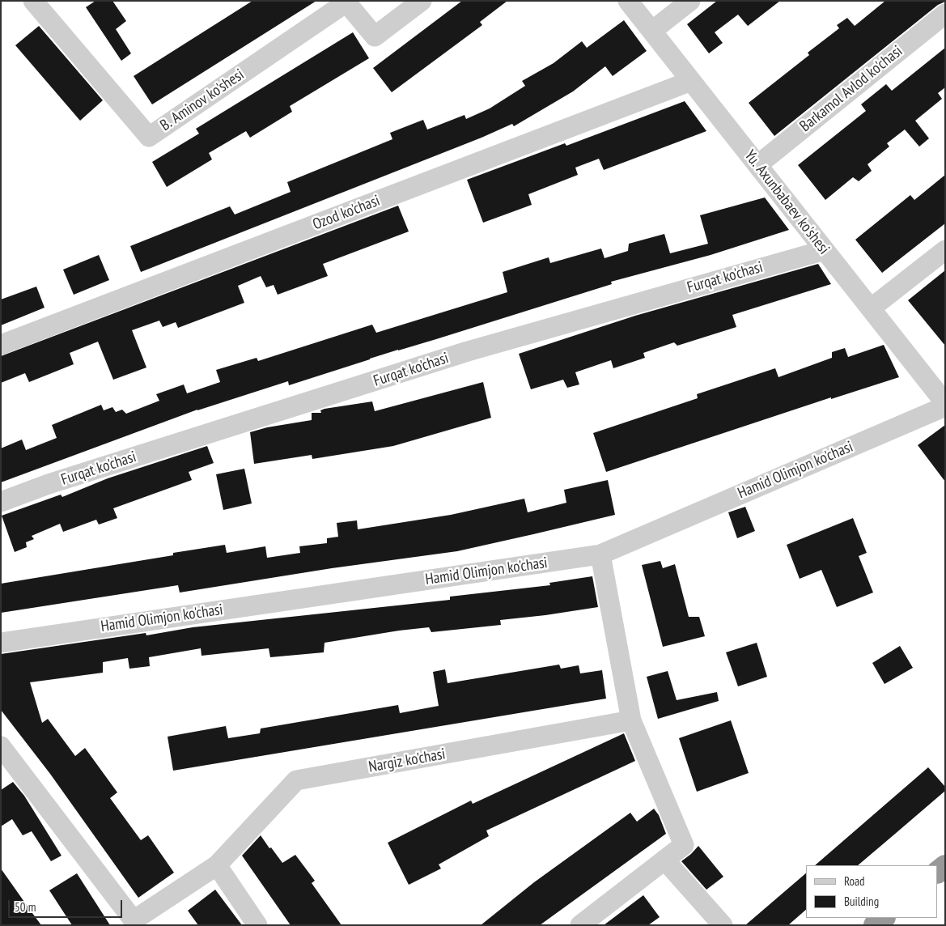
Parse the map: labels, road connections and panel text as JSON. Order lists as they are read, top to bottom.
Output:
{
  "streets": {
    "street": [
      "Barkamol Avlod ko'chasi",
      "B. Aminov ko'shesi",
      "Yu. Axunbabaev ko'shesi",
      "Ozod ko'chasi",
      "Furqat ko'chasi",
      "Hamid Olimjon ko'chasi",
      "Nargiz ko'chasi"
    ]
  },
  "crossings": [
    ["Barkamol Avlod ko'chasi", "Yu. Axunbabaev ko'shesi"],
    ["Yu. Axunbabaev ko'shesi", "Ozod ko'chasi"],
    ["Yu. Axunbabaev ko'shesi", "Furqat ko'chasi"],
    ["Yu. Axunbabaev ko'shesi", "Hamid Olimjon ko'chasi"]
  ],
  "legend": ["Road", "Building"],
  "scale_bar": "50 m"
}
